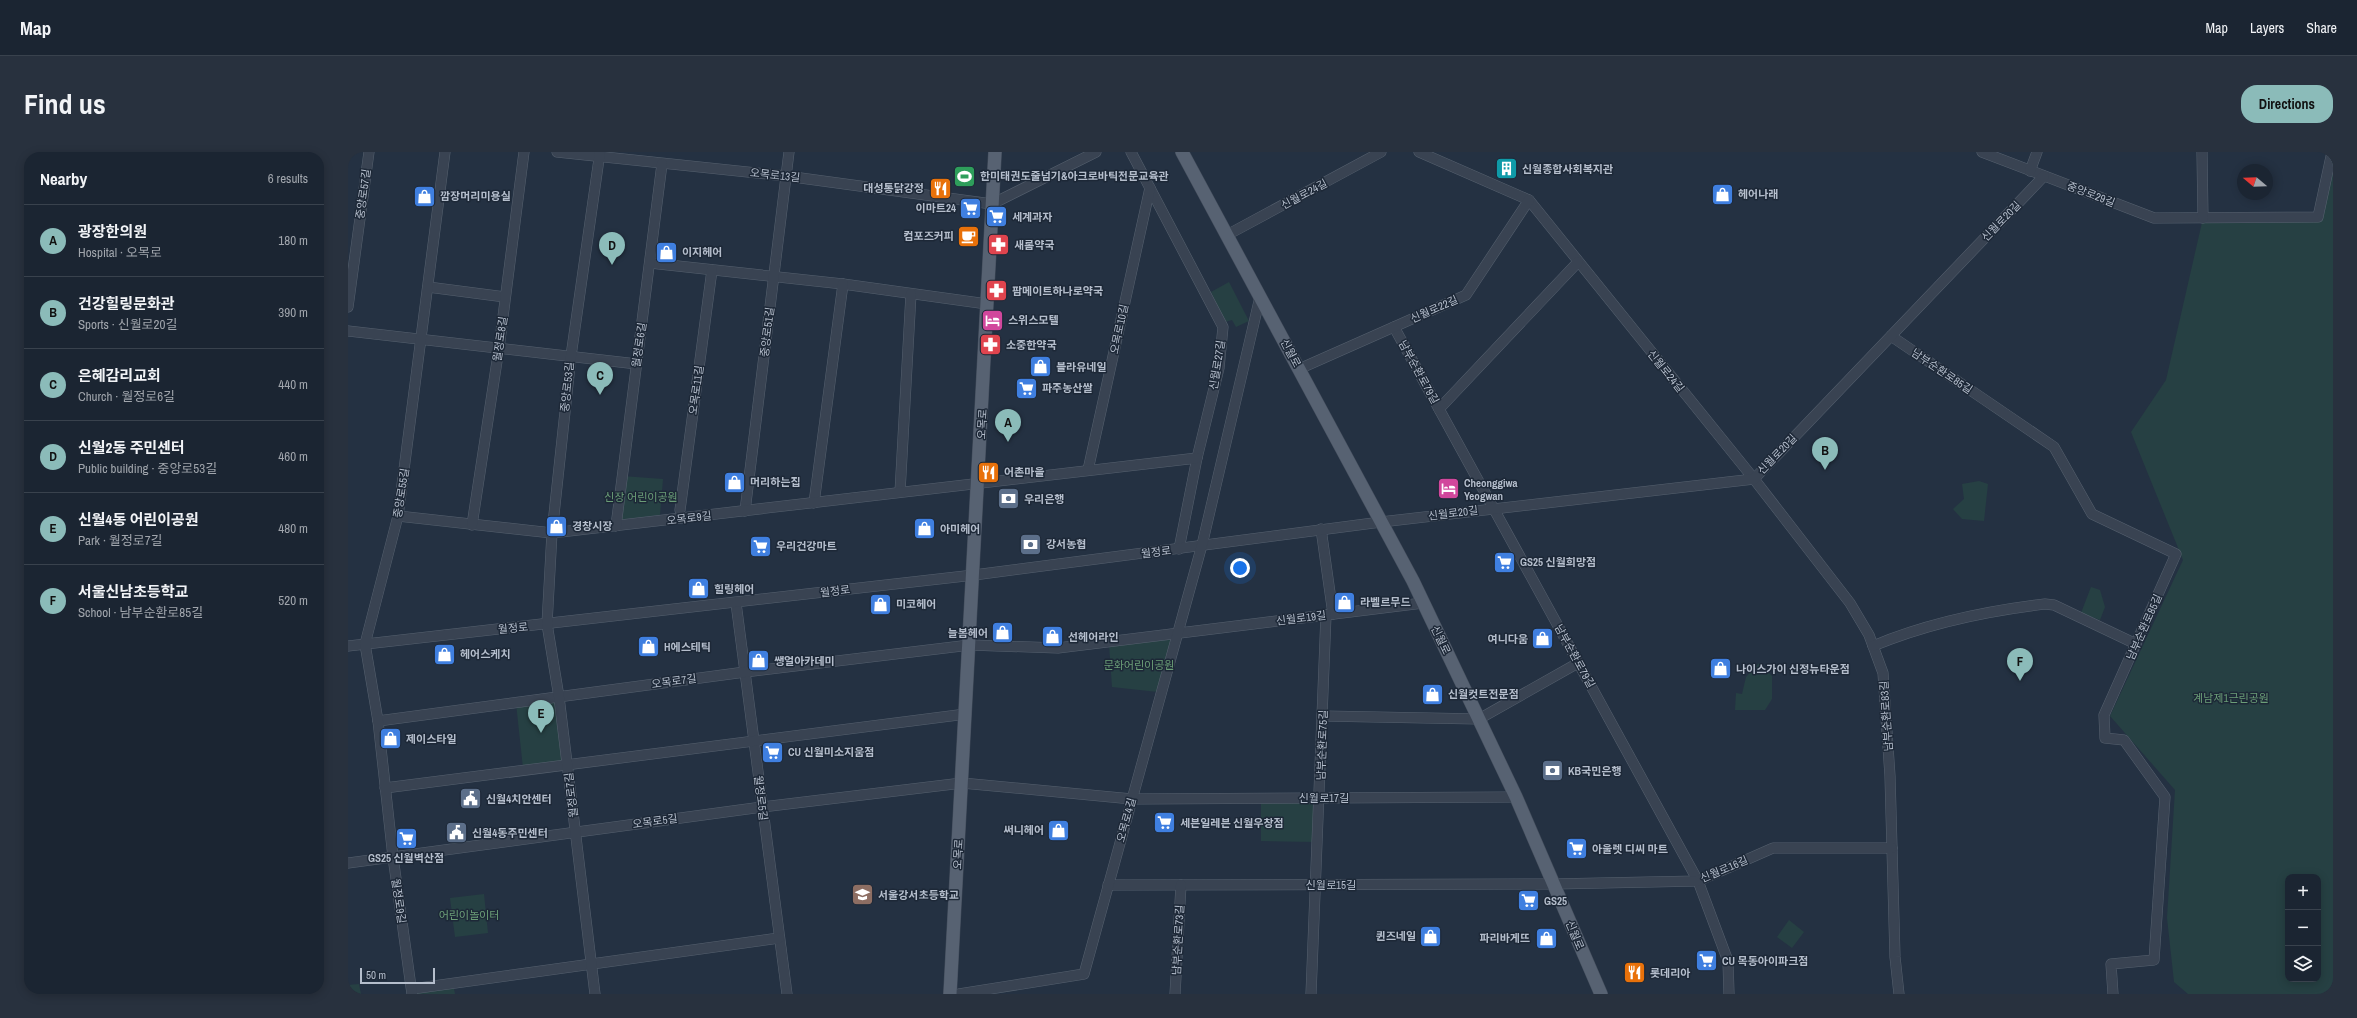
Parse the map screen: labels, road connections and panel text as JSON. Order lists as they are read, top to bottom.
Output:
{
  "streets": {
    "main road": ["신월로", "오목로"],
    "street": [
      "오목로13길",
      "중앙로57길",
      "신월로24길",
      "중앙로29길",
      "신월로20길",
      "신월로22길",
      "오목로10길",
      "중앙로51길",
      "월정로8길",
      "월정로6길",
      "신월로27길",
      "남부순환로85길",
      "남부순환로79길",
      "중앙로53길",
      "오목로11길",
      "중앙로55길",
      "오목로9길",
      "월정로",
      "신월로19길",
      "오목로7길",
      "남부순환로83길",
      "남부순환로75길",
      "월정로7길",
      "월정로5길",
      "신월로17길",
      "오목로4길",
      "오목로5길",
      "신월로16길",
      "신월로15길",
      "월정로9길",
      "남부순환로73길"
    ]
  },
  "crossings": [
    ["오목로13길", "중앙로51길"],
    ["오목로13길", "월정로6길"],
    ["오목로13길", "중앙로53길"],
    ["오목로13길", "오목로"],
    ["신월로24길", "신월로20길"],
    ["신월로24길", "신월로22길"],
    ["신월로24길", "신월로"],
    ["신월로24길", "남부순환로83길"],
    ["중앙로29길", "신월로20길"],
    ["신월로20길", "신월로"],
    ["신월로20길", "남부순환로85길"],
    ["신월로20길", "남부순환로79길"],
    ["신월로20길", "월정로"],
    ["신월로20길", "남부순환로83길"],
    ["신월로22길", "신월로"],
    ["신월로22길", "남부순환로79길"],
    ["오목로10길", "신월로27길"],
    ["중앙로51길", "오목로9길"],
    ["월정로8길", "오목로9길"],
    ["월정로6길", "오목로9길"],
    ["신월로", "월정로"],
    ["신월로", "신월로19길"],
    ["신월로", "신월로17길"],
    ["신월로", "신월로16길"],
    ["신월로", "신월로15길"],
    ["신월로27길", "월정로"],
    ["남부순환로79길", "신월로16길"],
    ["중앙로53길", "오목로9길"],
    ["중앙로53길", "월정로"],
    ["중앙로53길", "월정로7길"],
    ["오목로", "오목로9길"],
    ["오목로", "월정로"],
    ["오목로", "오목로7길"],
    ["오목로", "신월로17길"],
    ["오목로", "오목로5길"],
    ["중앙로55길", "오목로9길"],
    ["중앙로55길", "월정로"],
    ["중앙로55길", "월정로9길"],
    ["월정로", "월정로7길"],
    ["월정로", "월정로5길"],
    ["월정로", "오목로4길"],
    ["월정로", "월정로9길"],
    ["신월로19길", "남부순환로75길"],
    ["신월로19길", "오목로4길"],
    ["오목로7길", "월정로7길"],
    ["오목로7길", "월정로5길"],
    ["오목로7길", "월정로9길"],
    ["남부순환로83길", "신월로16길"],
    ["남부순환로75길", "신월로17길"],
    ["남부순환로75길", "신월로15길"],
    ["월정로7길", "오목로5길"],
    ["월정로7길", "월정로9길"],
    ["월정로5길", "오목로5길"],
    ["신월로17길", "오목로4길"],
    ["신월로17길", "오목로5길"],
    ["오목로4길", "신월로15길"],
    ["오목로5길", "월정로9길"],
    ["신월로16길", "신월로15길"],
    ["신월로15길", "남부순환로73길"]
  ],
  "parks": [
    "신장 어린이공원",
    "문화어린이공원",
    "계남제1근린공원",
    "어린이놀이터"
  ],
  "places": {
    "building": ["신월종합사회복지관"],
    "sports": ["한미태권도줄넘기&아크로바틱전문교육관"],
    "restaurant": ["대성통닭강정", "어촌마을", "롯데리아"],
    "shop": [
      "헤어나래",
      "깜장머리미용실",
      "이지헤어",
      "블라유네일",
      "머리하는집",
      "경창시장",
      "아미헤어",
      "힐링헤어",
      "라벨르무드",
      "미코헤어",
      "늘봄헤어",
      "선헤어라인",
      "여니다움",
      "H에스테틱",
      "헤어스케치",
      "쌩얼아카데미",
      "나이스가이 신정뉴타운점",
      "신월컷트전문점",
      "제이스타일",
      "써니헤어",
      "퀸즈네일",
      "파리바게뜨"
    ],
    "supermarket": [
      "이마트24",
      "세계과자",
      "파주농산쌀",
      "우리건강마트",
      "GS25 신월희망점",
      "CU 신월미소지움점",
      "세븐일레븐 신월우창점",
      "GS25 신월벽산점",
      "아울렛 디씨 마트",
      "GS25",
      "CU 목동아이파크점"
    ],
    "cafe": ["컴포즈커피"],
    "pharmacy": ["새롬약국", "팜메이트하나로약국", "소중한약국"],
    "hotel": ["스위스모텔", "Cheonggiwa Yeogwan"],
    "bank": ["우리은행", "강서농협", "KB국민은행"],
    "public building": ["신월4치안센터", "신월4동주민센터"],
    "school or university": ["서울강서초등학교"]
  },
  "scale_bar": "50 m",
  "north": "left",
  "page": {
    "header": "Map",
    "nav": ["Map", "Layers", "Share"],
    "title": "Find us",
    "buttons": "Directions",
    "heading": ["Nearby", "6 results"],
    "list": [
      {
        "mark": "A",
        "name": "광장한의원",
        "note": "Hospital · 오목로",
        "value": "180 m"
      },
      {
        "mark": "B",
        "name": "건강힐링문화관",
        "note": "Sports · 신월로20길",
        "value": "390 m"
      },
      {
        "mark": "C",
        "name": "은혜감리교회",
        "note": "Church · 월정로6길",
        "value": "440 m"
      },
      {
        "mark": "D",
        "name": "신월2동 주민센터",
        "note": "Public building · 중앙로53길",
        "value": "460 m"
      },
      {
        "mark": "E",
        "name": "신월4동 어린이공원",
        "note": "Park · 월정로7길",
        "value": "480 m"
      },
      {
        "mark": "F",
        "name": "서울신남초등학교",
        "note": "School · 남부순환로85길",
        "value": "520 m"
      }
    ],
    "pins": [
      "D",
      "C",
      "A",
      "B",
      "F",
      "E"
    ],
    "map_buttons": ["+", "−"],
    "scale": "50 m"
  }
}
